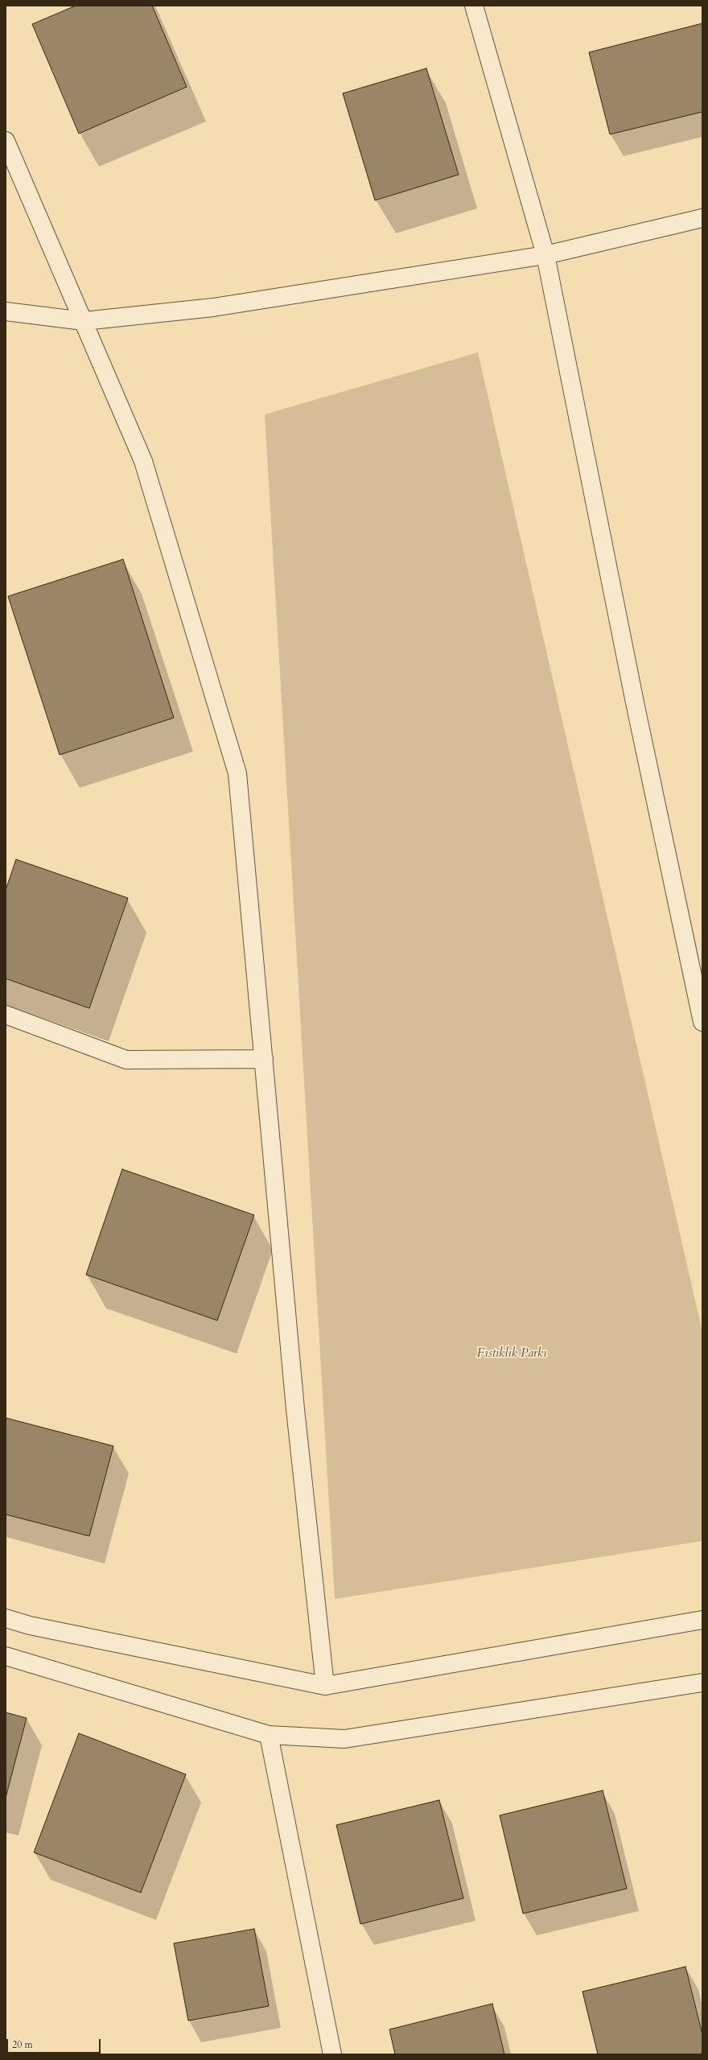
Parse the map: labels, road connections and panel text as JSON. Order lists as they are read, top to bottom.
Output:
{
  "parks": ["Fıstıklık Parkı"],
  "scale_bar": "20 m"
}
